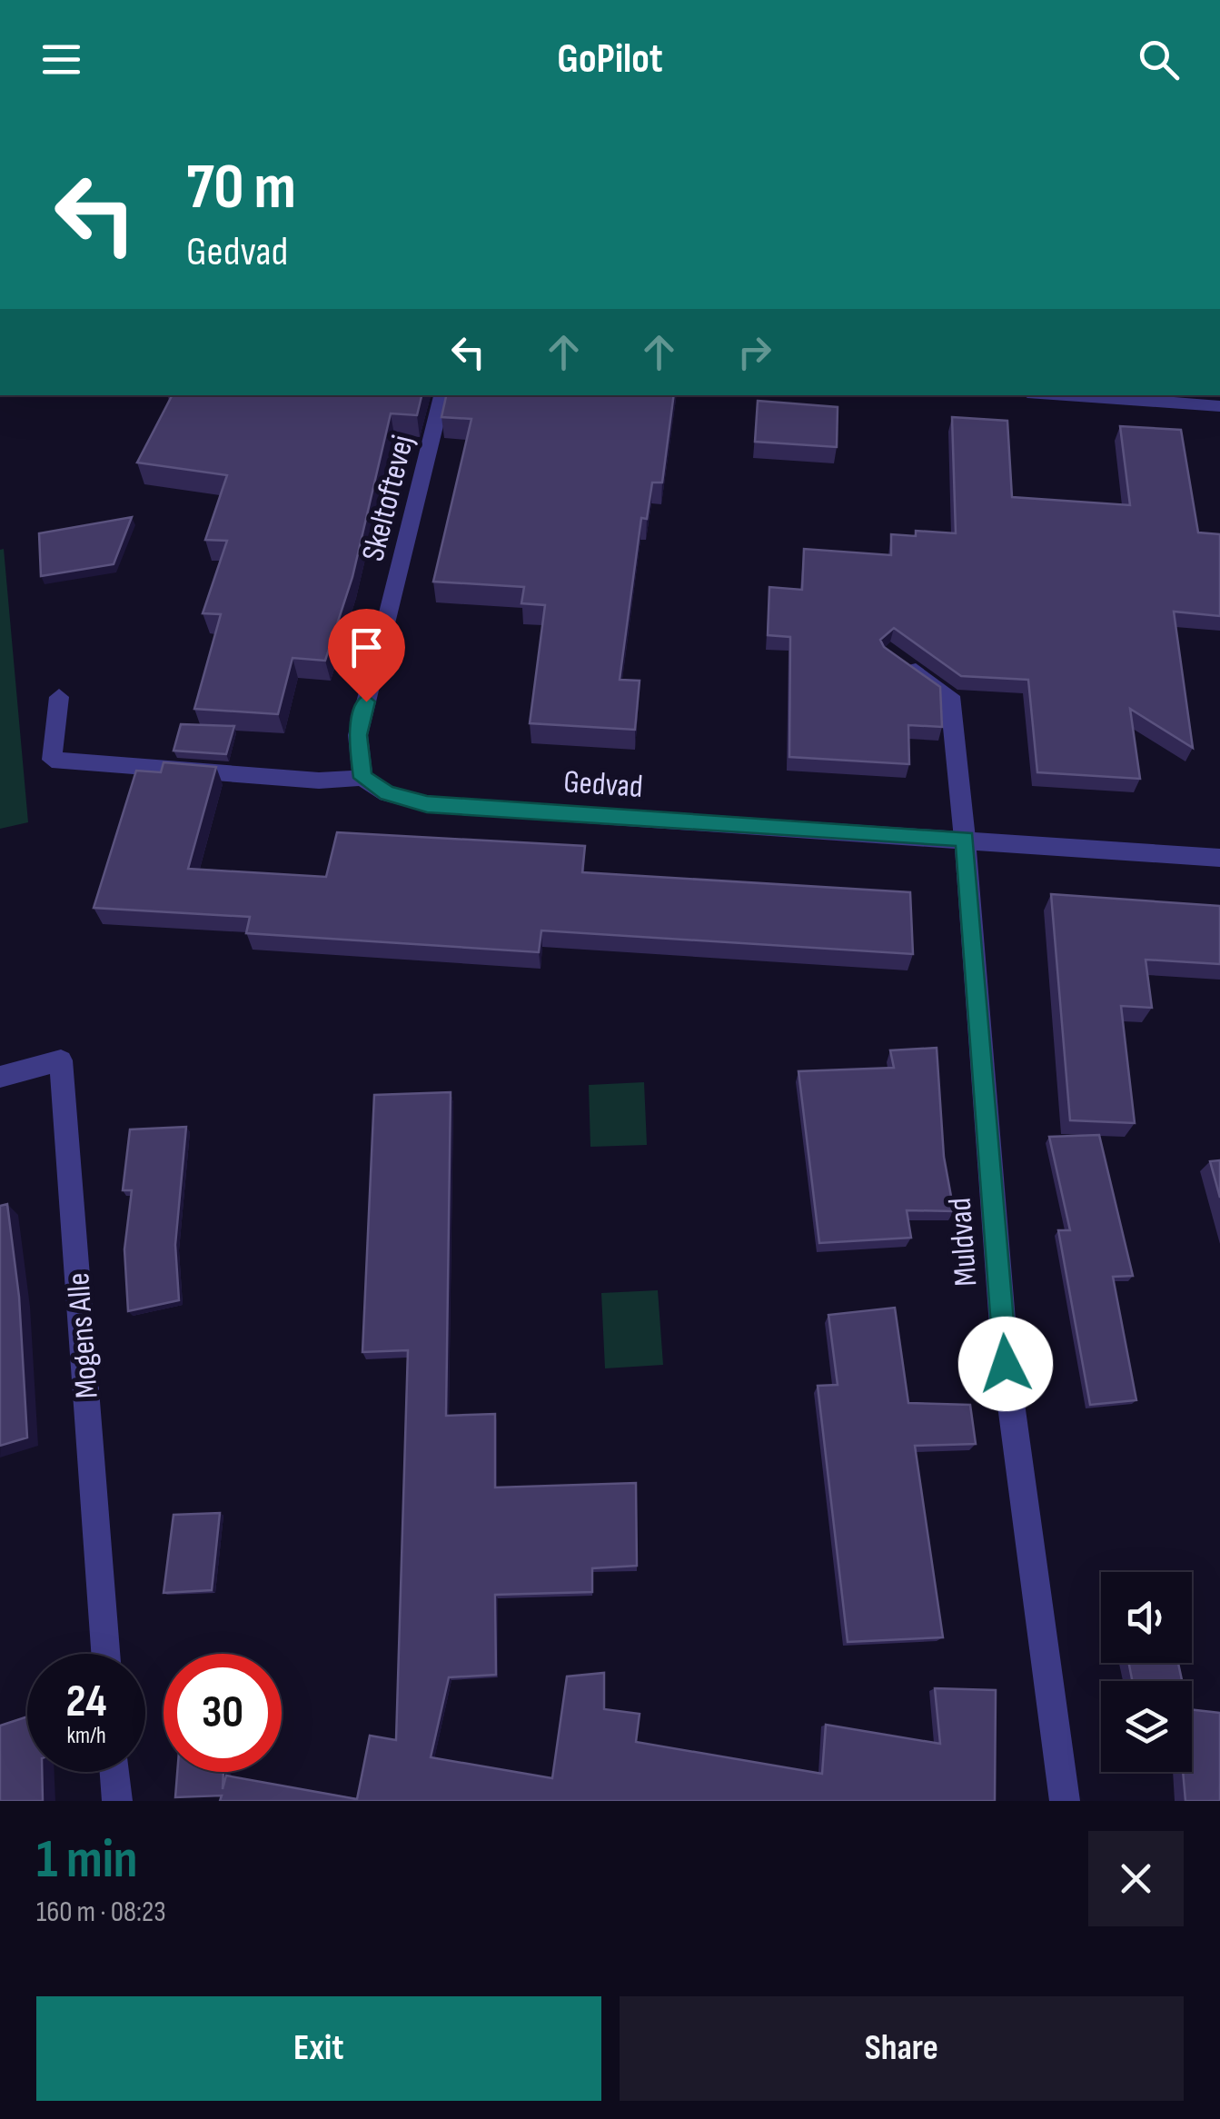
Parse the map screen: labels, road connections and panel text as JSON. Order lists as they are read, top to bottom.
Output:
{
  "streets": {
    "street": [
      "Skeltoftevej",
      "Gedvad",
      "Muldvad",
      "Mogens Alle"
    ]
  },
  "crossings": [
    ["Skeltoftevej", "Gedvad"],
    ["Gedvad", "Muldvad"]
  ],
  "page": {
    "header": "GoPilot",
    "turn": ["70 m", "Gedvad"],
    "speed": "24 km/h",
    "limit": "30",
    "heading": ["1 min", "160 m · 08:23"],
    "buttons": ["Exit", "Share"]
  }
}
